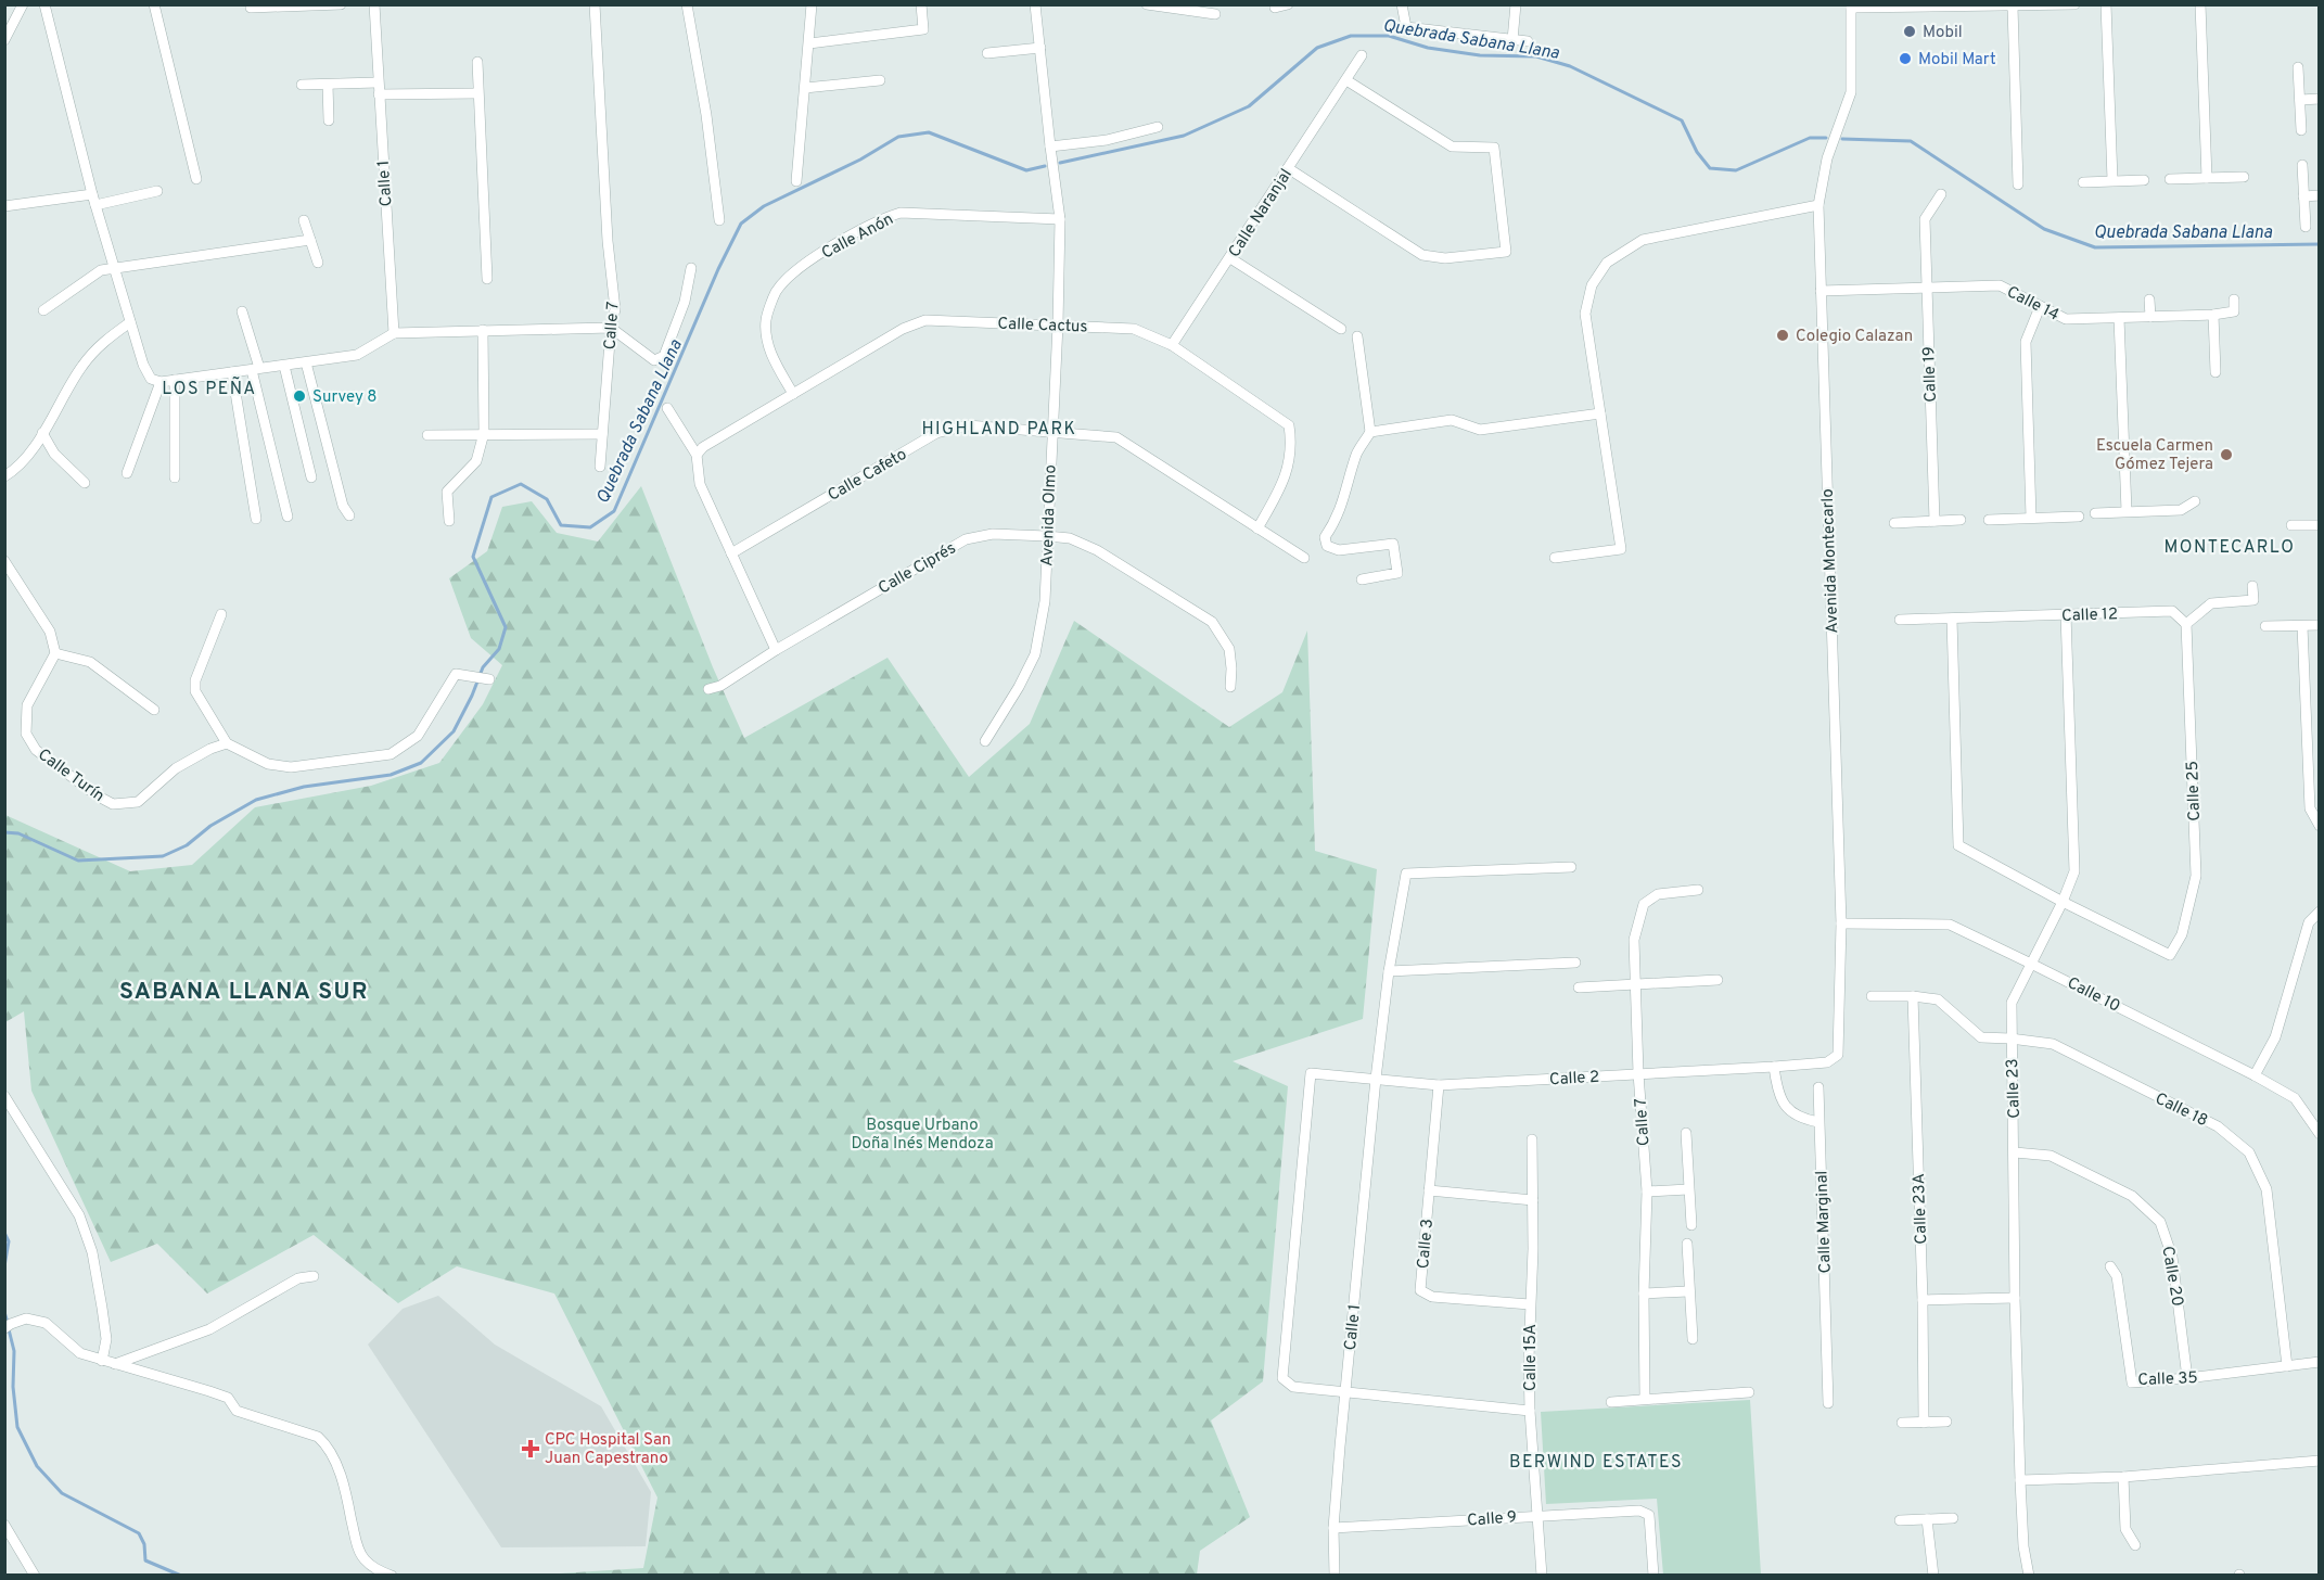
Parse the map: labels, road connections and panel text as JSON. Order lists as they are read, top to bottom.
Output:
{
  "streets": {
    "street": [
      "Calle 1",
      "Calle Naranjal",
      "Calle Anón",
      "Calle 14",
      "Calle Cactus",
      "Calle 7",
      "Calle 19",
      "Calle Cafeto",
      "Avenida Olmo",
      "Avenida Montecarlo",
      "Calle Ciprés",
      "Calle 12",
      "Calle Turín",
      "Calle 25",
      "Calle 10",
      "Calle 2",
      "Calle 23",
      "Calle 18",
      "Calle 23A",
      "Calle Marginal",
      "Calle 3",
      "Calle 20",
      "Calle 15A",
      "Calle 35",
      "Calle 9"
    ]
  },
  "crossings": [
    ["Calle 1", "Calle 2"],
    ["Calle 1", "Calle 9"],
    ["Calle Naranjal", "Calle Cactus"],
    ["Calle Anón", "Calle Cactus"],
    ["Calle Anón", "Avenida Olmo"],
    ["Calle 14", "Calle 19"],
    ["Calle 14", "Avenida Montecarlo"],
    ["Calle Cactus", "Calle Cafeto"],
    ["Calle Cactus", "Avenida Olmo"],
    ["Calle 7", "Calle 2"],
    ["Calle Cafeto", "Avenida Olmo"],
    ["Avenida Olmo", "Calle Ciprés"],
    ["Avenida Montecarlo", "Calle 10"],
    ["Avenida Montecarlo", "Calle 2"],
    ["Calle 12", "Calle 25"],
    ["Calle 12", "Calle 23"],
    ["Calle 25", "Calle 23"],
    ["Calle 10", "Calle 23"],
    ["Calle 2", "Calle 3"],
    ["Calle 23", "Calle 18"],
    ["Calle 23", "Calle 20"],
    ["Calle 18", "Calle 23A"],
    ["Calle 18", "Calle 35"],
    ["Calle 3", "Calle 15A"],
    ["Calle 20", "Calle 35"],
    ["Calle 15A", "Calle 9"]
  ],
  "districts": [
    "LOS PEÑA",
    "HIGHLAND PARK",
    "MONTECARLO",
    "SABANA LLANA SUR",
    "BERWIND ESTATES"
  ],
  "water": ["Quebrada Sabana Llana"],
  "parks": ["Bosque Urbano Doña Inés Mendoza"],
  "places": {
    "other": [
      "Mobil",
      "Mobil Mart",
      "Colegio Calazan",
      "Survey 8",
      "Escuela Carmen Gómez Tejera"
    ],
    "health": ["CPC Hospital San Juan Capestrano"]
  }
}
